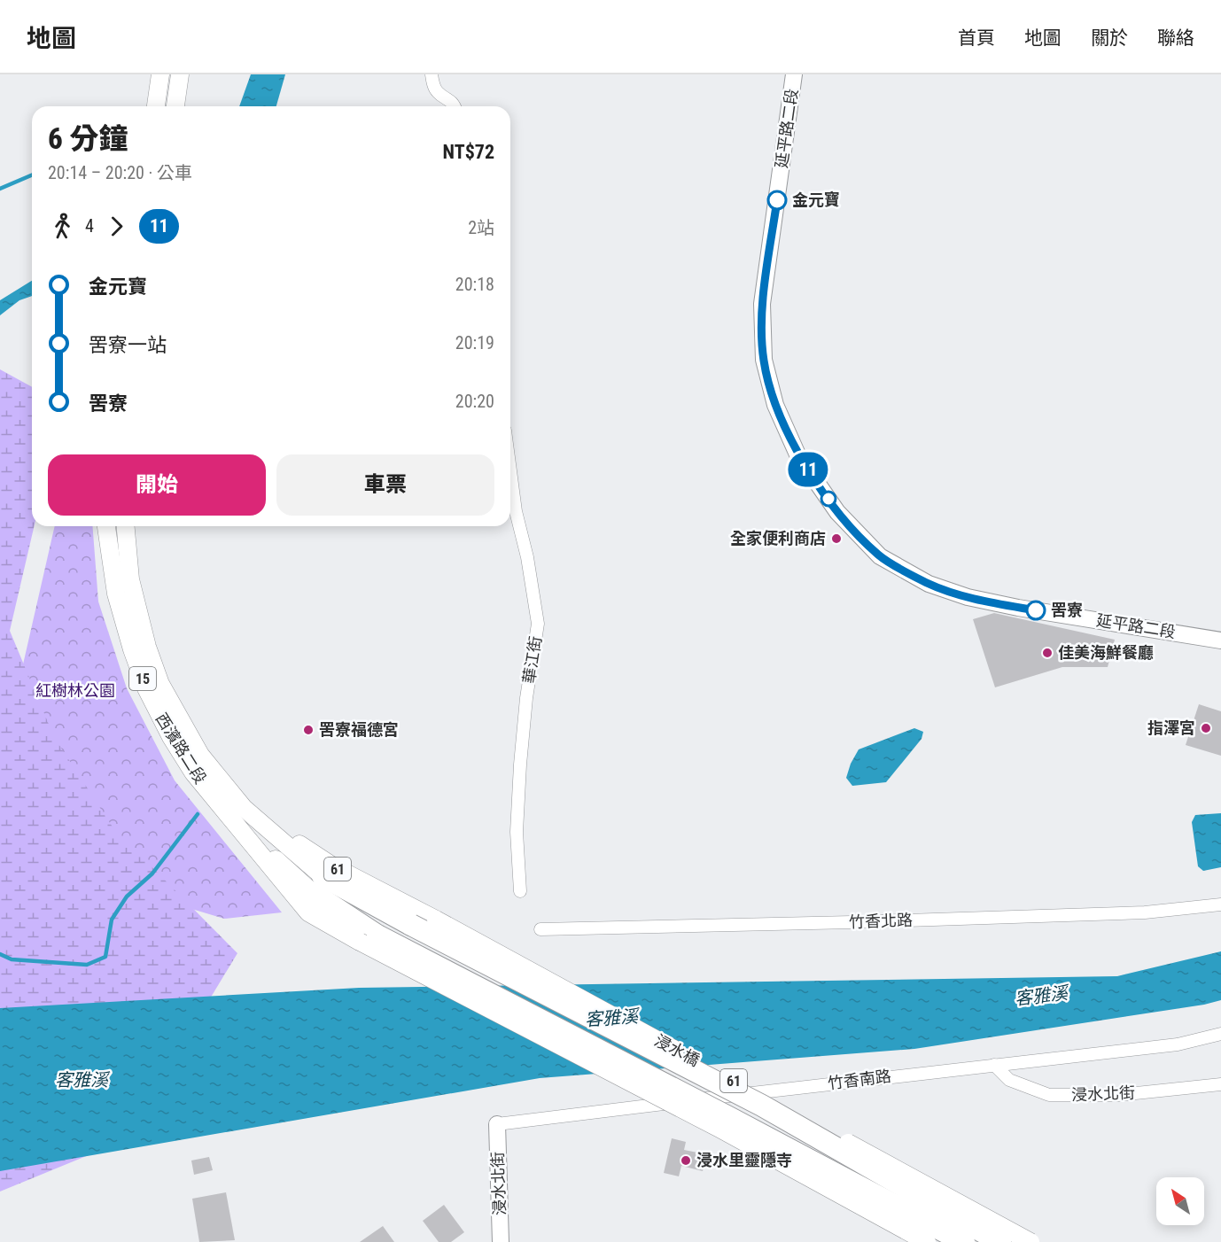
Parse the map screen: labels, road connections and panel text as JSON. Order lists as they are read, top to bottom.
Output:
{
  "streets": {
    "highway": ["61", "浸水橋"],
    "main road": ["15", "西濱路二段"],
    "street": [
      "延平路二段",
      "華江街",
      "竹香北路",
      "竹香南路",
      "浸水北街"
    ]
  },
  "crossings": [
    ["西濱路二段", "61"],
    ["西濱路二段", "浸水橋"],
    ["61", "浸水橋"],
    ["竹香南路", "浸水北街"]
  ],
  "water": ["客雅溪"],
  "parks": ["紅樹林公園"],
  "places": [
    "金元寶",
    "全家便利商店",
    "罟寮",
    "佳美海鮮餐廳",
    "指澤宮",
    "罟寮福德宮",
    "浸水里靈隱寺"
  ],
  "lines": ["bus line 11"],
  "north": "top left",
  "page": {
    "header": "地圖",
    "nav": [
      "首頁",
      "地圖",
      "關於",
      "聯絡"
    ],
    "on_map": "11",
    "heading": ["6 分鐘", "20:14 – 20:20 · 公車", "NT$72"],
    "legs": ["4", "11", "2站"],
    "list": [
      {
        "name": "金元寶",
        "value": "20:18"
      },
      {
        "name": "罟寮一站",
        "value": "20:19"
      },
      {
        "name": "罟寮",
        "value": "20:20"
      }
    ],
    "buttons": ["開始", "車票"]
  }
}
